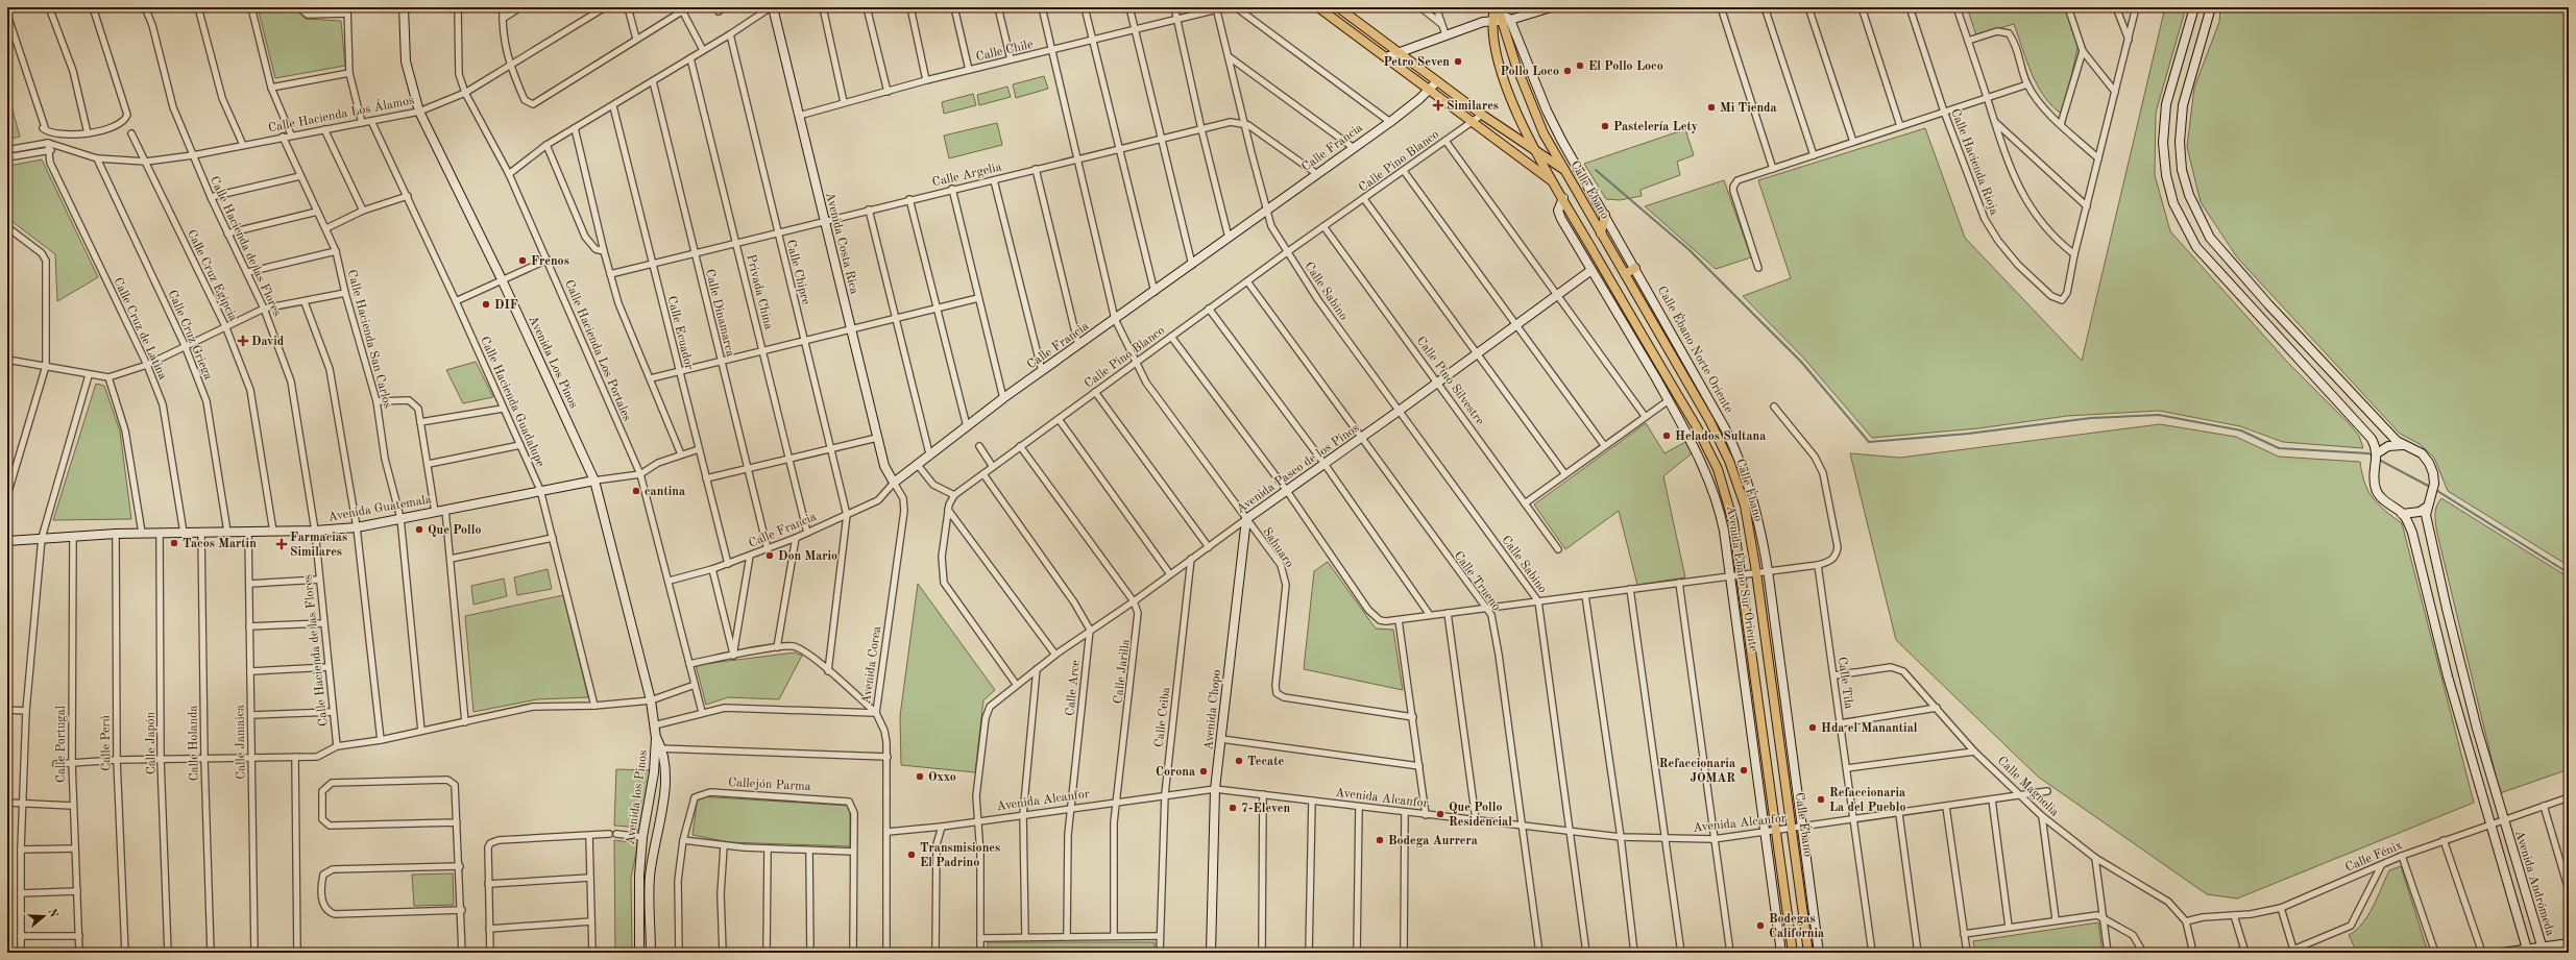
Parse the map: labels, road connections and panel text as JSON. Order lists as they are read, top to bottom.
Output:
{
  "streets": {
    "main road": ["Calle Ébano"],
    "street": [
      "Calle Chile",
      "Calle Hacienda Los Álamos",
      "Calle Francia",
      "Calle Pino Blanco",
      "Calle Hacienda Rioja",
      "Calle Argelia",
      "Avenida Costa Rica",
      "Calle Hacienda de las Flores",
      "Calle Chipre",
      "Calle Cruz Egipcia",
      "Calle Sabino",
      "Privada China",
      "Calle Dinamarca",
      "Calle Cruz de Latina",
      "Calle Ecuador",
      "Calle Cruz Griega",
      "Calle Hacienda San Carlos",
      "Calle Ébano Norte Oriente",
      "Calle Hacienda Los Portales",
      "Avenida Los Pinos",
      "Calle Pino Silvestre",
      "Calle Hacienda Guadalupe",
      "Avenida Paseo de los Pinos",
      "Avenida Guatemala",
      "Sahuaro",
      "Avenida Ébano Sur Oriente",
      "Calle Trueno",
      "Avenida Corea",
      "Calle Jarilla",
      "Calle Tila",
      "Calle Arce",
      "Avenida Chopo",
      "Calle Ceiba",
      "Calle Jamaica",
      "Calle Perú",
      "Calle Japón",
      "Calle Holanda",
      "Calle Portugal",
      "Callejón Parma",
      "Calle Magnolia",
      "Avenida los Pinos",
      "Avenida Alcanfor",
      "Calle Fénix",
      "Avenida Andrómeda"
    ]
  },
  "crossings": [
    ["Calle Chile", "Avenida Costa Rica"],
    ["Calle Chile", "Calle Sabino"],
    ["Calle Chile", "Sahuaro"],
    ["Calle Hacienda Los Álamos", "Calle Hacienda de las Flores"],
    ["Calle Hacienda Los Álamos", "Calle Cruz Egipcia"],
    ["Calle Hacienda Los Álamos", "Calle Cruz Griega"],
    ["Calle Hacienda Los Álamos", "Calle Hacienda San Carlos"],
    ["Calle Hacienda Los Álamos", "Calle Hacienda Los Portales"],
    ["Calle Hacienda Los Álamos", "Avenida Los Pinos"],
    ["Calle Hacienda Los Álamos", "Calle Hacienda Guadalupe"],
    ["Calle Francia", "Avenida Costa Rica"],
    ["Calle Francia", "Calle Chipre"],
    ["Calle Francia", "Calle Sabino"],
    ["Calle Francia", "Privada China"],
    ["Calle Francia", "Calle Dinamarca"],
    ["Calle Francia", "Calle Ecuador"],
    ["Calle Francia", "Calle Hacienda Los Portales"],
    ["Calle Francia", "Sahuaro"],
    ["Calle Francia", "Avenida Corea"],
    ["Calle Pino Blanco", "Calle Sabino"],
    ["Calle Pino Blanco", "Calle Pino Silvestre"],
    ["Calle Pino Blanco", "Sahuaro"],
    ["Calle Pino Blanco", "Calle Trueno"],
    ["Calle Pino Blanco", "Calle Jarilla"],
    ["Calle Argelia", "Avenida Costa Rica"],
    ["Calle Argelia", "Calle Chipre"],
    ["Calle Argelia", "Calle Sabino"],
    ["Calle Argelia", "Privada China"],
    ["Calle Argelia", "Calle Dinamarca"],
    ["Calle Argelia", "Calle Ecuador"],
    ["Calle Argelia", "Sahuaro"],
    ["Calle Ébano", "Calle Ébano Norte Oriente"],
    ["Calle Ébano", "Avenida Ébano Sur Oriente"],
    ["Calle Ébano", "Avenida Alcanfor"],
    ["Avenida Costa Rica", "Avenida Corea"],
    ["Calle Hacienda de las Flores", "Avenida Guatemala"],
    ["Calle Cruz Egipcia", "Avenida Guatemala"],
    ["Calle Sabino", "Avenida Paseo de los Pinos"],
    ["Calle Sabino", "Avenida Alcanfor"],
    ["Calle Cruz de Latina", "Avenida Guatemala"],
    ["Calle Ecuador", "Avenida Guatemala"],
    ["Calle Cruz Griega", "Avenida Guatemala"],
    ["Calle Hacienda San Carlos", "Avenida Guatemala"],
    ["Calle Ébano Norte Oriente", "Avenida Alcanfor"],
    ["Calle Hacienda Los Portales", "Avenida Guatemala"],
    ["Avenida Los Pinos", "Avenida Guatemala"],
    ["Avenida Los Pinos", "Avenida los Pinos"],
    ["Calle Pino Silvestre", "Avenida Paseo de los Pinos"],
    ["Calle Hacienda Guadalupe", "Avenida Guatemala"],
    ["Avenida Paseo de los Pinos", "Sahuaro"],
    ["Avenida Paseo de los Pinos", "Avenida Ébano Sur Oriente"],
    ["Avenida Paseo de los Pinos", "Calle Trueno"],
    ["Avenida Paseo de los Pinos", "Calle Jarilla"],
    ["Avenida Paseo de los Pinos", "Calle Arce"],
    ["Avenida Paseo de los Pinos", "Avenida Chopo"],
    ["Avenida Paseo de los Pinos", "Calle Ceiba"],
    ["Avenida Paseo de los Pinos", "Avenida Alcanfor"],
    ["Avenida Guatemala", "Calle Jamaica"],
    ["Avenida Guatemala", "Calle Perú"],
    ["Avenida Guatemala", "Calle Japón"],
    ["Avenida Guatemala", "Calle Holanda"],
    ["Avenida Guatemala", "Calle Portugal"],
    ["Sahuaro", "Avenida Chopo"],
    ["Avenida Ébano Sur Oriente", "Avenida Alcanfor"],
    ["Calle Trueno", "Avenida Alcanfor"],
    ["Avenida Corea", "Avenida Alcanfor"],
    ["Calle Jarilla", "Avenida Alcanfor"],
    ["Calle Tila", "Calle Magnolia"],
    ["Calle Tila", "Avenida Alcanfor"],
    ["Calle Arce", "Avenida Alcanfor"],
    ["Avenida Chopo", "Avenida Alcanfor"],
    ["Calle Ceiba", "Avenida Alcanfor"],
    ["Calle Magnolia", "Avenida Alcanfor"],
    ["Calle Magnolia", "Calle Fénix"],
    ["Calle Fénix", "Avenida Andrómeda"]
  ],
  "places": {
    "other": [
      "Petro Seven",
      "El Pollo Loco",
      "Pollo Loco",
      "Mi Tienda",
      "Pastelería Lety",
      "Frenos",
      "DIF",
      "Helados Sultana",
      "cantina",
      "Que Pollo",
      "Tacos Martin",
      "Don Mario",
      "Hda el Manantial",
      "Tecate",
      "Refaccionaria JOMAR",
      "Corona",
      "Oxxo",
      "Refaccionaria La del Pueblo",
      "7-Eleven",
      "Que Pollo Residencial",
      "Bodega Aurrera",
      "Transmisiones El Padrino",
      "Bodegas California"
    ],
    "health": ["Similares", "David", "Farmacias Similares"]
  },
  "north": "right"
}
